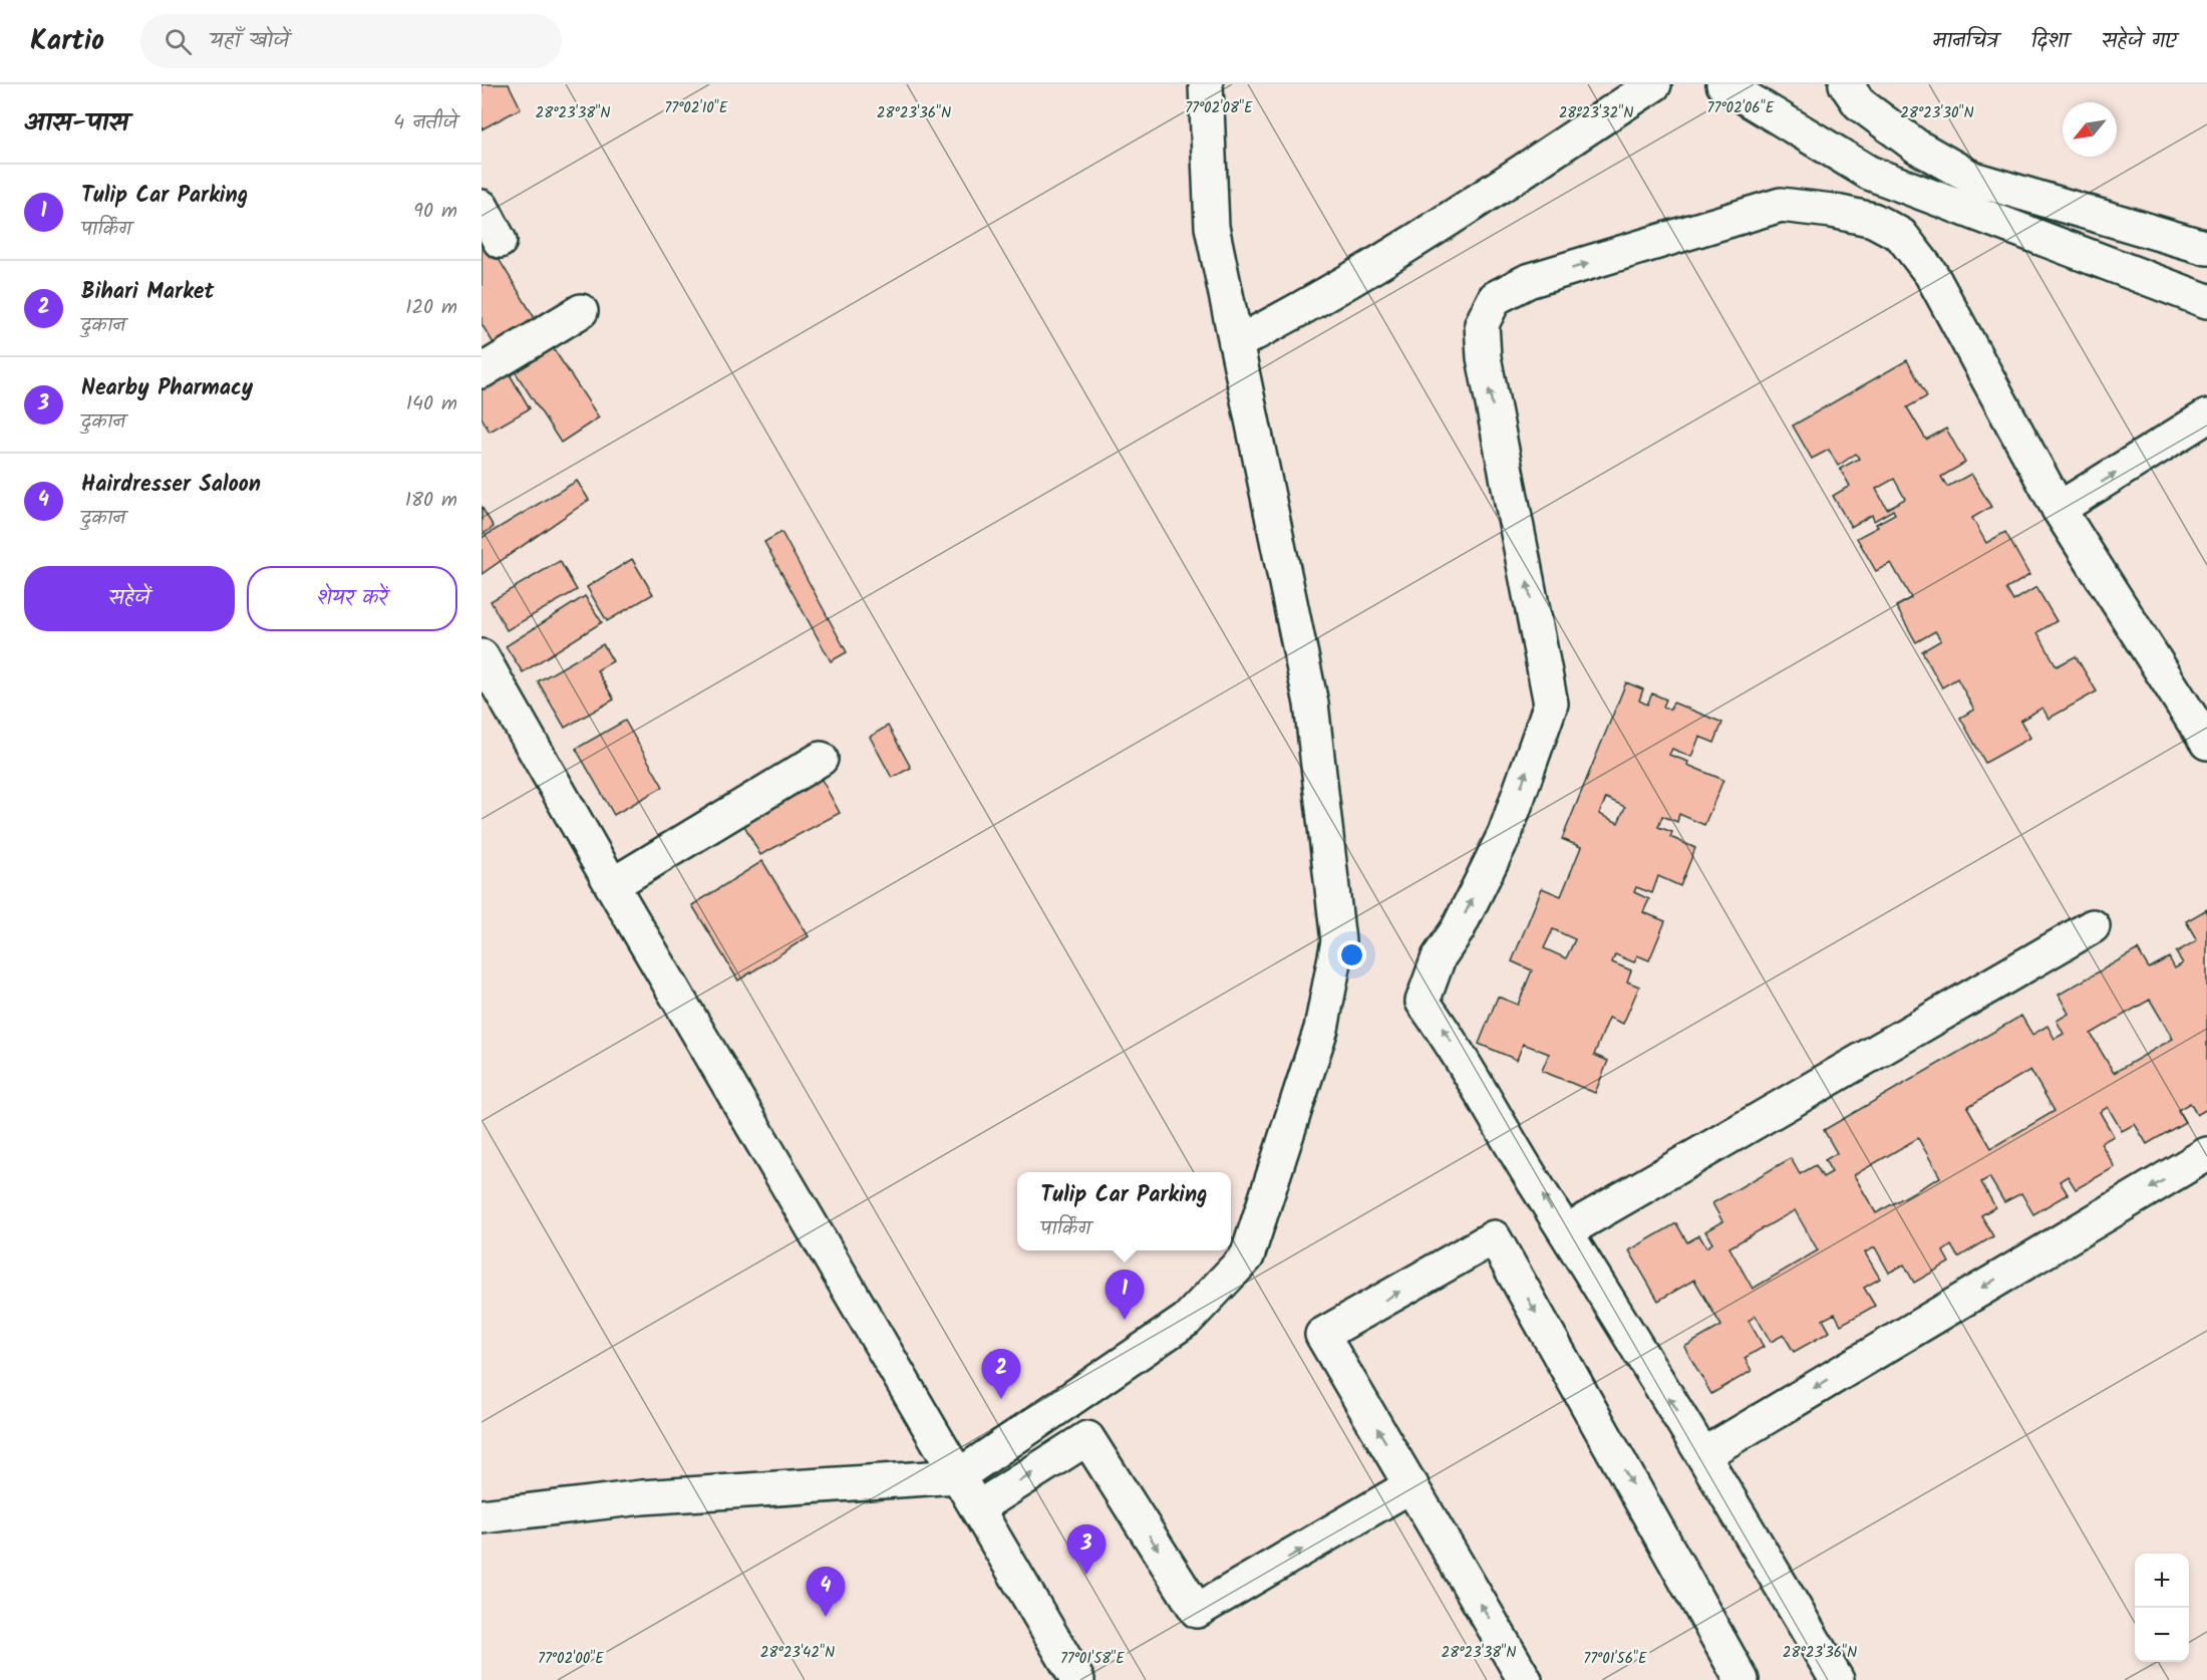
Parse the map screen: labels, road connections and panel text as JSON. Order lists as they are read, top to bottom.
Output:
{
  "north": "bottom left",
  "page": {
    "header": "Kartio",
    "search": "यहाँ खोजें",
    "nav": ["मानचित्र", "दिशा", "सहेजे गए"],
    "heading": ["आस-पास", "4 नतीजे"],
    "list": [
      {
        "mark": "1",
        "name": "Tulip Car Parking",
        "note": "पार्किंग",
        "value": "90 m"
      },
      {
        "mark": "2",
        "name": "Bihari Market",
        "note": "दुकान",
        "value": "120 m"
      },
      {
        "mark": "3",
        "name": "Nearby Pharmacy",
        "note": "दुकान",
        "value": "140 m"
      },
      {
        "mark": "4",
        "name": "Hairdresser Saloon",
        "note": "दुकान",
        "value": "180 m"
      }
    ],
    "buttons": ["सहेजें", "शेयर करें"],
    "popup": ["Tulip Car Parking", "पार्किंग"],
    "pins": [
      "1",
      "2",
      "3",
      "4"
    ],
    "map_buttons": ["+", "−"]
  },
  "coordinates": [
    "77°02'10\"E",
    "77°02'08\"E",
    "77°02'06\"E",
    "28°23'38\"N",
    "28°23'36\"N",
    "28°23'32\"N",
    "28°23'30\"N",
    "28°23'42\"N",
    "77°02'00\"E",
    "77°01'58\"E",
    "77°01'56\"E"
  ]
}
